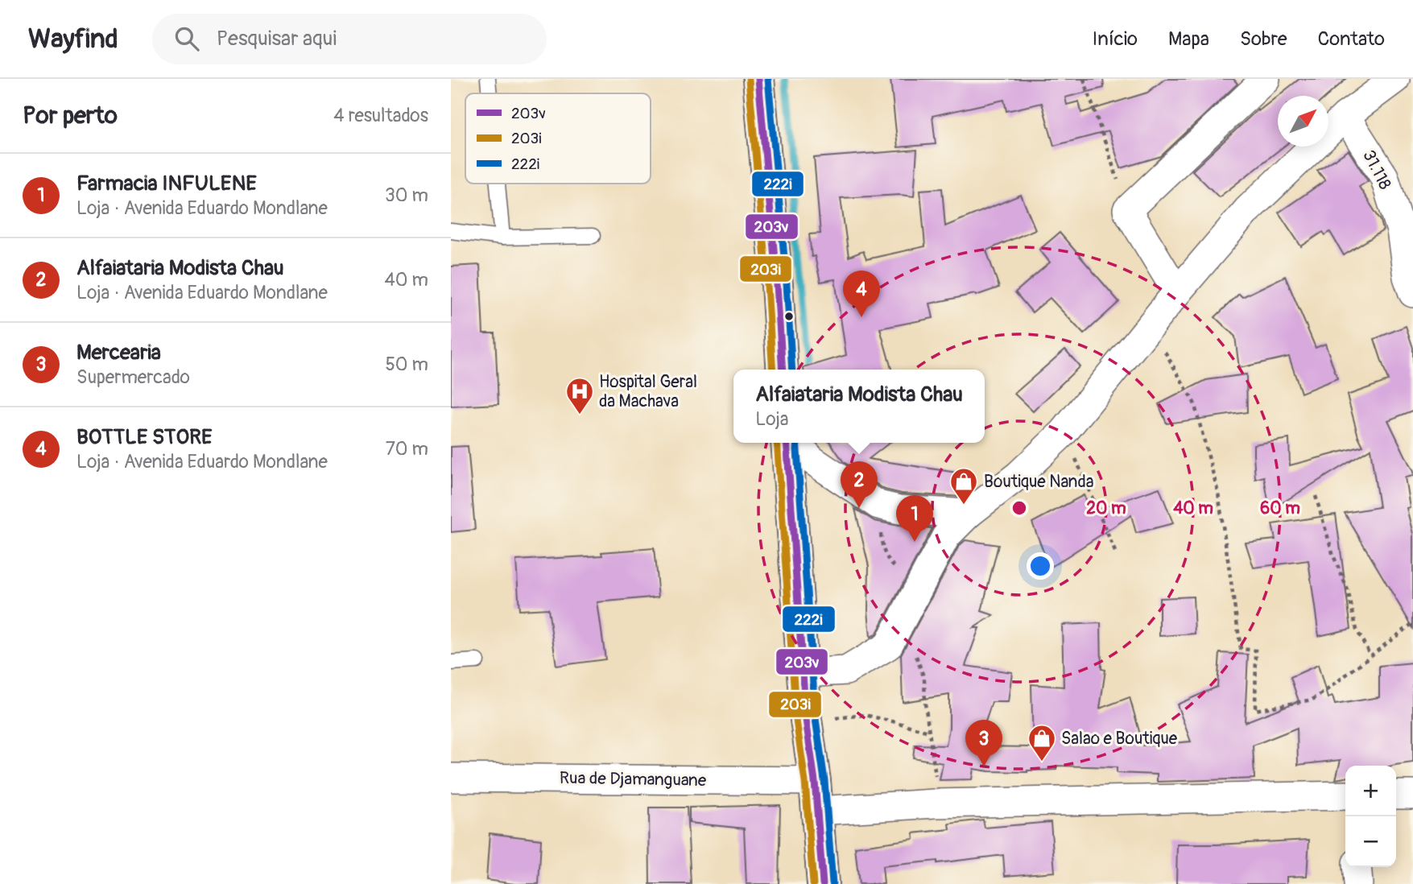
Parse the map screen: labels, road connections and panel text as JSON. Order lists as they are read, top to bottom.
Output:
{
  "streets": {
    "street": ["31.118", "Rua de Djamanguane"]
  },
  "places": {
    "hospital": ["Hospital Geral da Machava"],
    "shop": ["Boutique Nanda", "Salao e Boutique"]
  },
  "lines": ["transit line 203v", "transit line 222i", "transit line 203i"],
  "legend": ["203v", "203i", "222i"],
  "north": "top right",
  "page": {
    "header": "Wayfind",
    "search": "Pesquisar aqui",
    "nav": [
      "Início",
      "Mapa",
      "Sobre",
      "Contato"
    ],
    "heading": ["Por perto", "4 resultados"],
    "list": [
      {
        "mark": "1",
        "name": "Farmacia INFULENE",
        "note": "Loja · Avenida Eduardo Mondlane",
        "value": "30 m"
      },
      {
        "mark": "2",
        "name": "Alfaiataria Modista Chau",
        "note": "Loja · Avenida Eduardo Mondlane",
        "value": "40 m"
      },
      {
        "mark": "3",
        "name": "Mercearia",
        "note": "Supermercado",
        "value": "50 m"
      },
      {
        "mark": "4",
        "name": "BOTTLE STORE",
        "note": "Loja · Avenida Eduardo Mondlane",
        "value": "70 m"
      }
    ],
    "pins": [
      "4",
      "2",
      "1",
      "3"
    ],
    "popup": ["Alfaiataria Modista Chau", "Loja"],
    "map_buttons": ["+", "−"]
  },
  "rings": ["20 m", "40 m", "60 m"]
}
